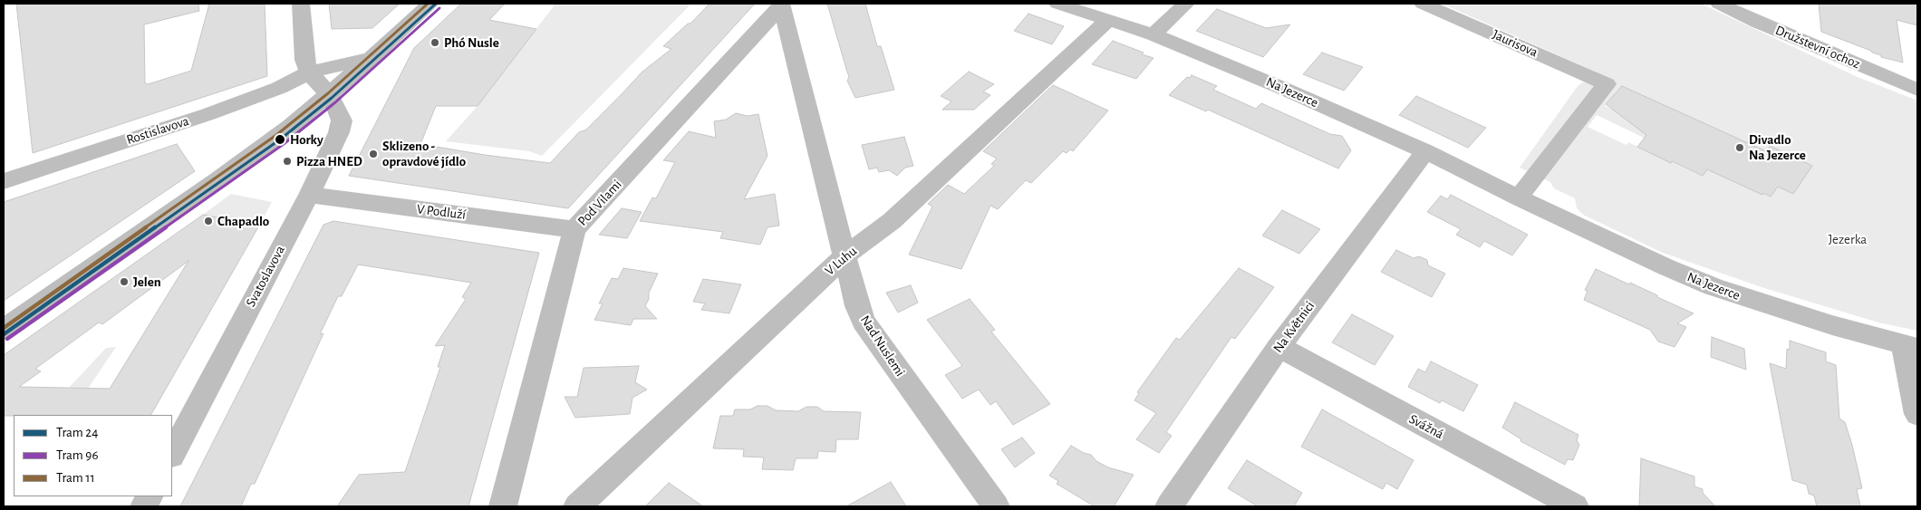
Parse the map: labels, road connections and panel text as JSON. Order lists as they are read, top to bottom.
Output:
{
  "streets": {
    "street": [
      "Jaurisova",
      "Družstevní ochoz",
      "Na Jezerce",
      "Rostislavova",
      "Pod Vilami",
      "V Podluží",
      "V Luhu",
      "Svatoslavova",
      "Na Květnici",
      "Nad Nuslemi",
      "Svážná"
    ]
  },
  "crossings": [
    ["Na Jezerce", "V Luhu"],
    ["Na Jezerce", "Na Květnici"],
    ["Pod Vilami", "V Podluží"],
    ["Pod Vilami", "Nad Nuslemi"],
    ["V Podluží", "Svatoslavova"],
    ["V Luhu", "Nad Nuslemi"],
    ["Na Květnici", "Svážná"]
  ],
  "parks": ["Jezerka"],
  "places": [
    "Phó Nusle",
    "Horky",
    "Divadlo Na Jezerce",
    "Sklizeno - opravdové jídlo",
    "Pizza HNED",
    "Chapadlo",
    "Jelen"
  ],
  "lines": ["tram line 24", "tram line 11", "tram line 96"],
  "legend": ["Tram 24", "Tram 96", "Tram 11"]
}
